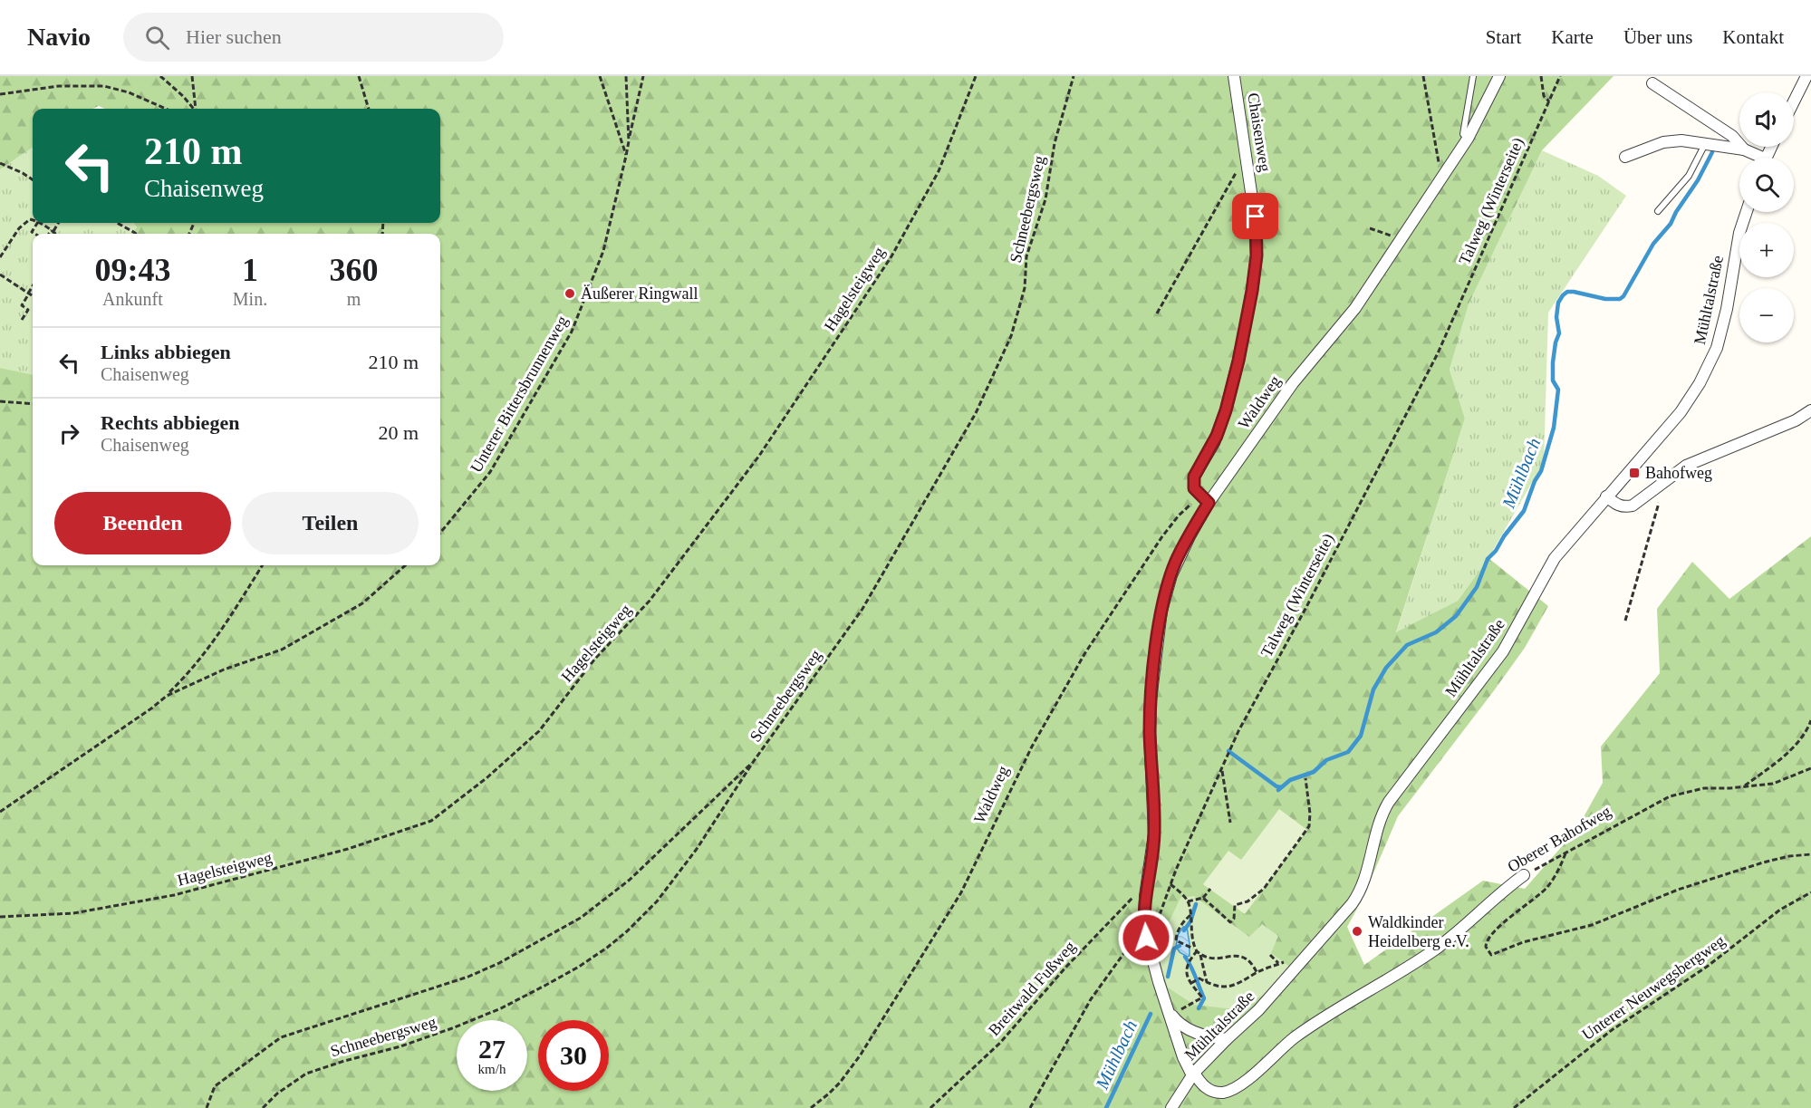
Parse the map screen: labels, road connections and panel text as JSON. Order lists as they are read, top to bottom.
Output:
{
  "streets": {
    "street": [
      "Chaisenweg",
      "Mühltalstraße",
      "Waldweg",
      "Oberer Bahofweg"
    ],
    "path": [
      "Talweg (Winterseite)",
      "Schneebergsweg",
      "Hagelsteigweg",
      "Unterer Bittersbrunnenweg",
      "Unterer Neuwegsbergweg",
      "Breitwald Fußweg"
    ]
  },
  "crossings": [
    ["Chaisenweg", "Waldweg"],
    ["Talweg (Winterseite)", "Waldweg"],
    ["Mühltalstraße", "Waldweg"],
    ["Mühltalstraße", "Oberer Bahofweg"],
    ["Waldweg", "Oberer Bahofweg"],
    ["Waldweg", "Breitwald Fußweg"]
  ],
  "water": ["Mühlbach"],
  "places": {
    "other": ["Äußerer Ringwall", "Waldkinder Heidelberg e.V."],
    "transit": ["Bahofweg"]
  },
  "page": {
    "header": "Navio",
    "search": "Hier suchen",
    "nav": [
      "Start",
      "Karte",
      "Über uns",
      "Kontakt"
    ],
    "map_buttons": ["+", "−"],
    "turn": ["210 m", "Chaisenweg"],
    "eta": [
      "09:43",
      "Ankunft",
      "1",
      "Min.",
      "360",
      "m"
    ],
    "list": [
      {
        "name": "Links abbiegen",
        "note": "Chaisenweg",
        "value": "210 m"
      },
      {
        "name": "Rechts abbiegen",
        "note": "Chaisenweg",
        "value": "20 m"
      }
    ],
    "buttons": ["Beenden", "Teilen"],
    "speed": "27 km/h",
    "limit": "30"
  }
}
